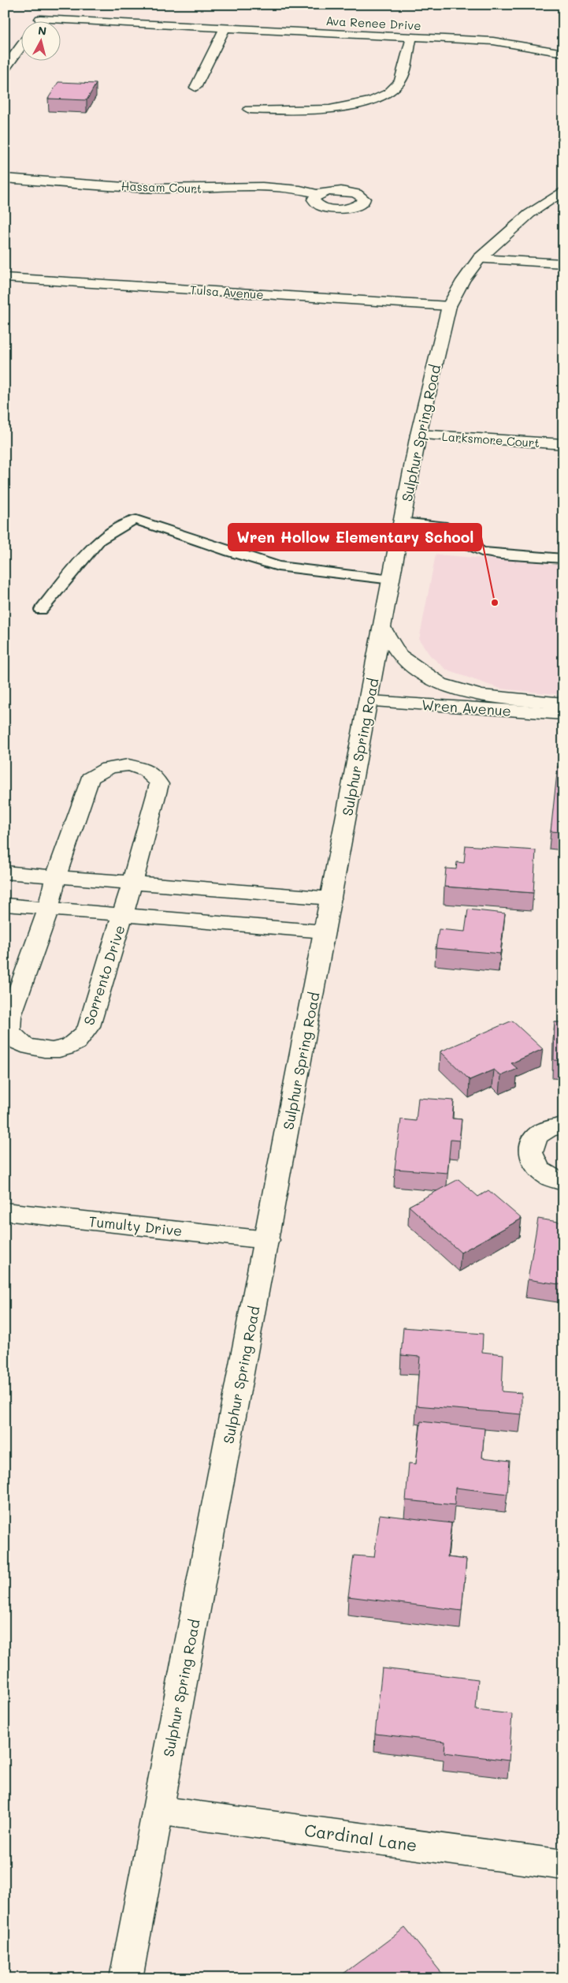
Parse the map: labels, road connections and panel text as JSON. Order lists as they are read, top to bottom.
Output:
{
  "streets": {
    "street": [
      "Ava Renee Drive",
      "Hassam Court",
      "Tulsa Avenue",
      "Sulphur Spring Road",
      "Larksmore Court",
      "Wren Avenue",
      "Sorrento Drive",
      "Tumulty Drive",
      "Cardinal Lane"
    ]
  },
  "crossings": [
    ["Tulsa Avenue", "Sulphur Spring Road"],
    ["Sulphur Spring Road", "Larksmore Court"],
    ["Sulphur Spring Road", "Wren Avenue"],
    ["Sulphur Spring Road", "Sorrento Drive"],
    ["Sulphur Spring Road", "Tumulty Drive"],
    ["Sulphur Spring Road", "Cardinal Lane"]
  ],
  "places": ["Wren Hollow Elementary School"],
  "north": "top"
}
